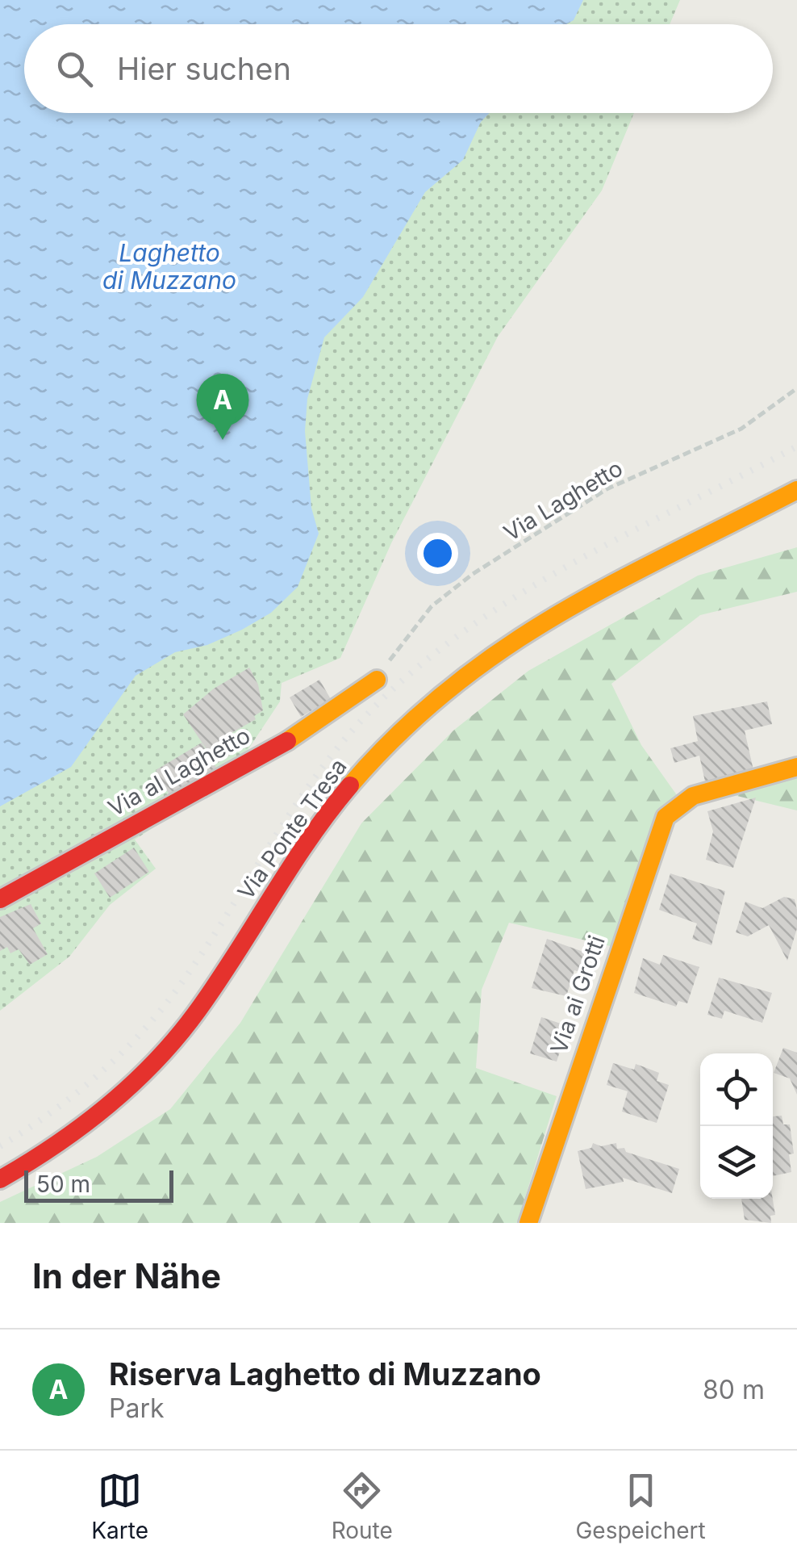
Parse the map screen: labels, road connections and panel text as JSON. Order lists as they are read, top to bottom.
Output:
{
  "streets": {
    "main road": ["Via al Laghetto", "Via Ponte Tresa", "Via ai Grotti"],
    "path": ["Via Laghetto"]
  },
  "crossings": [
    ["Via Laghetto", "Via al Laghetto"]
  ],
  "water": ["Laghetto di Muzzano"],
  "scale_bar": "50 m",
  "page": {
    "search": "Hier suchen",
    "pins": "A",
    "scale": "50 m",
    "heading": "In der Nähe",
    "list": [
      {
        "mark": "A",
        "name": "Riserva Laghetto di Muzzano",
        "note": "Park",
        "value": "80 m"
      }
    ],
    "nav": ["Karte", "Route", "Gespeichert"]
  }
}
